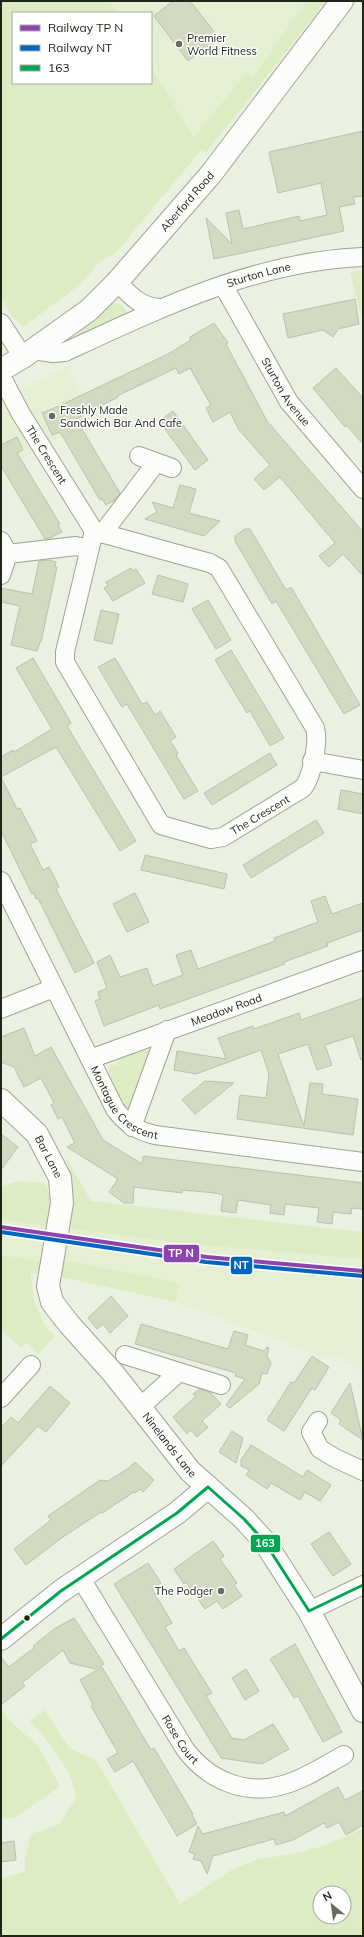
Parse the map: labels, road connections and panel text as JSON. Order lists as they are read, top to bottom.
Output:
{
  "streets": {
    "street": [
      "Aberford Road",
      "Sturton Lane",
      "Sturton Avenue",
      "The Crescent",
      "Meadow Road",
      "Montague Crescent",
      "Bar Lane",
      "Ninelands Lane",
      "Rose Court"
    ]
  },
  "crossings": [
    ["Aberford Road", "Sturton Lane"],
    ["Sturton Lane", "Sturton Avenue"],
    ["Meadow Road", "Montague Crescent"],
    ["Bar Lane", "Ninelands Lane"]
  ],
  "places": ["Premier World Fitness", "Freshly Made Sandwich Bar And Cafe", "The Podger"],
  "lines": ["rail line NT", "transit line 163"],
  "legend": ["Railway TP N", "Railway NT", "163"],
  "north": "top left"
}
